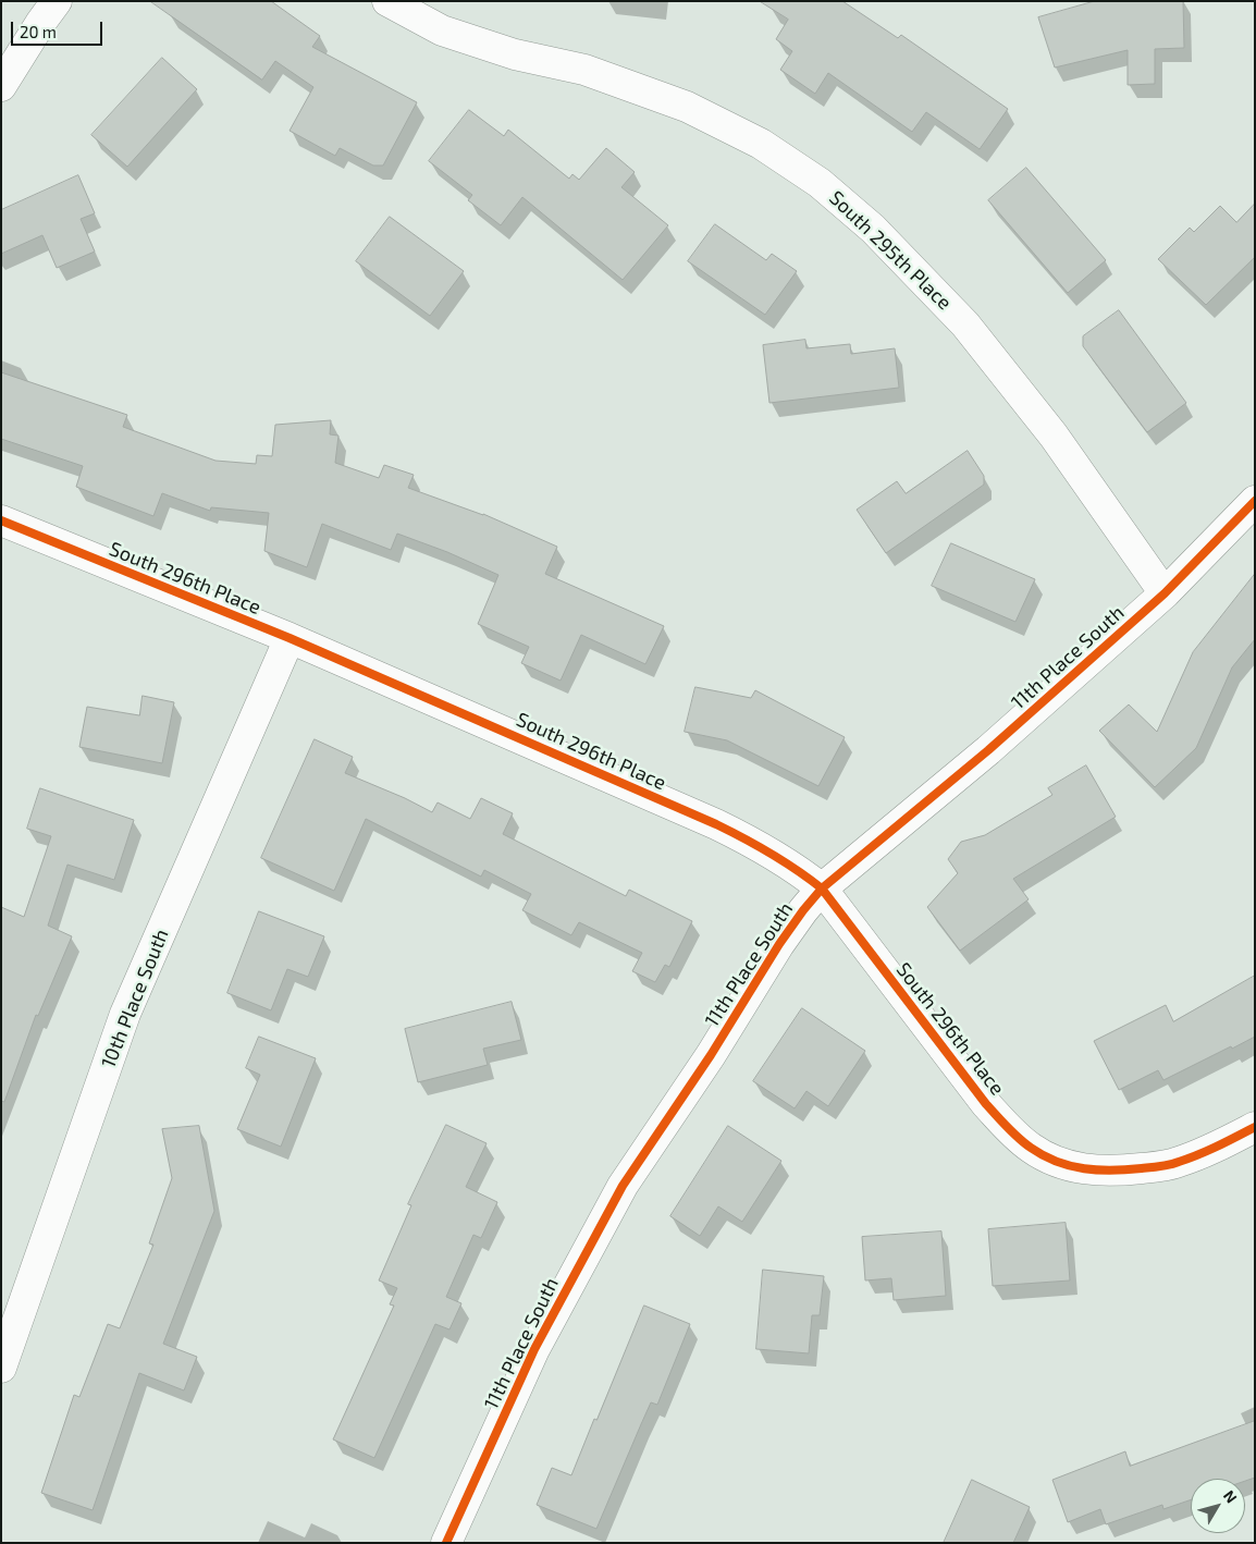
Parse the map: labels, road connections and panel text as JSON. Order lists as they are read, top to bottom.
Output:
{
  "streets": {
    "street": [
      "South 295th Place",
      "South 296th Place",
      "11th Place South",
      "10th Place South"
    ]
  },
  "crossings": [
    ["South 295th Place", "11th Place South"],
    ["South 296th Place", "11th Place South"],
    ["South 296th Place", "10th Place South"]
  ],
  "scale_bar": "20 m",
  "north": "top right"
}
